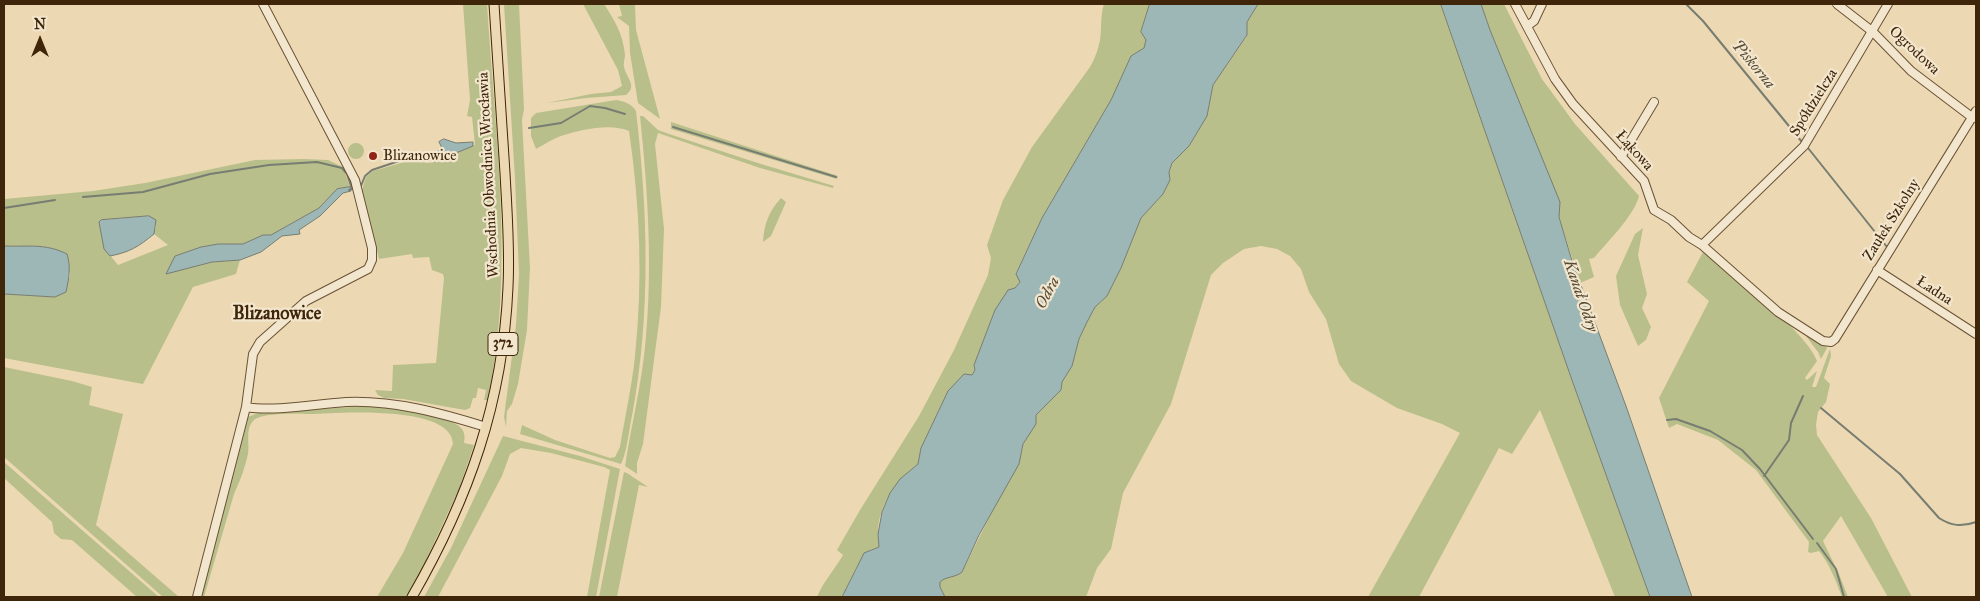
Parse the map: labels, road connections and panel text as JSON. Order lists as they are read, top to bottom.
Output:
{
  "streets": {
    "main road": ["Wschodnia Obwodnica Wrocławia", "372"],
    "street": [
      "Ogrodowa",
      "Spółdzielcza",
      "Łąkowa",
      "Zaułek Szkolny",
      "Ładna"
    ]
  },
  "crossings": [
    ["Ogrodowa", "Spółdzielcza"],
    ["Ogrodowa", "Zaułek Szkolny"],
    ["Spółdzielcza", "Łąkowa"],
    ["Łąkowa", "Zaułek Szkolny"],
    ["Zaułek Szkolny", "Ładna"]
  ],
  "districts": ["Blizanowice"],
  "water": ["Piskorna", "Odra", "Kanał Odry"],
  "places": ["Blizanowice"],
  "north": "top"
}
